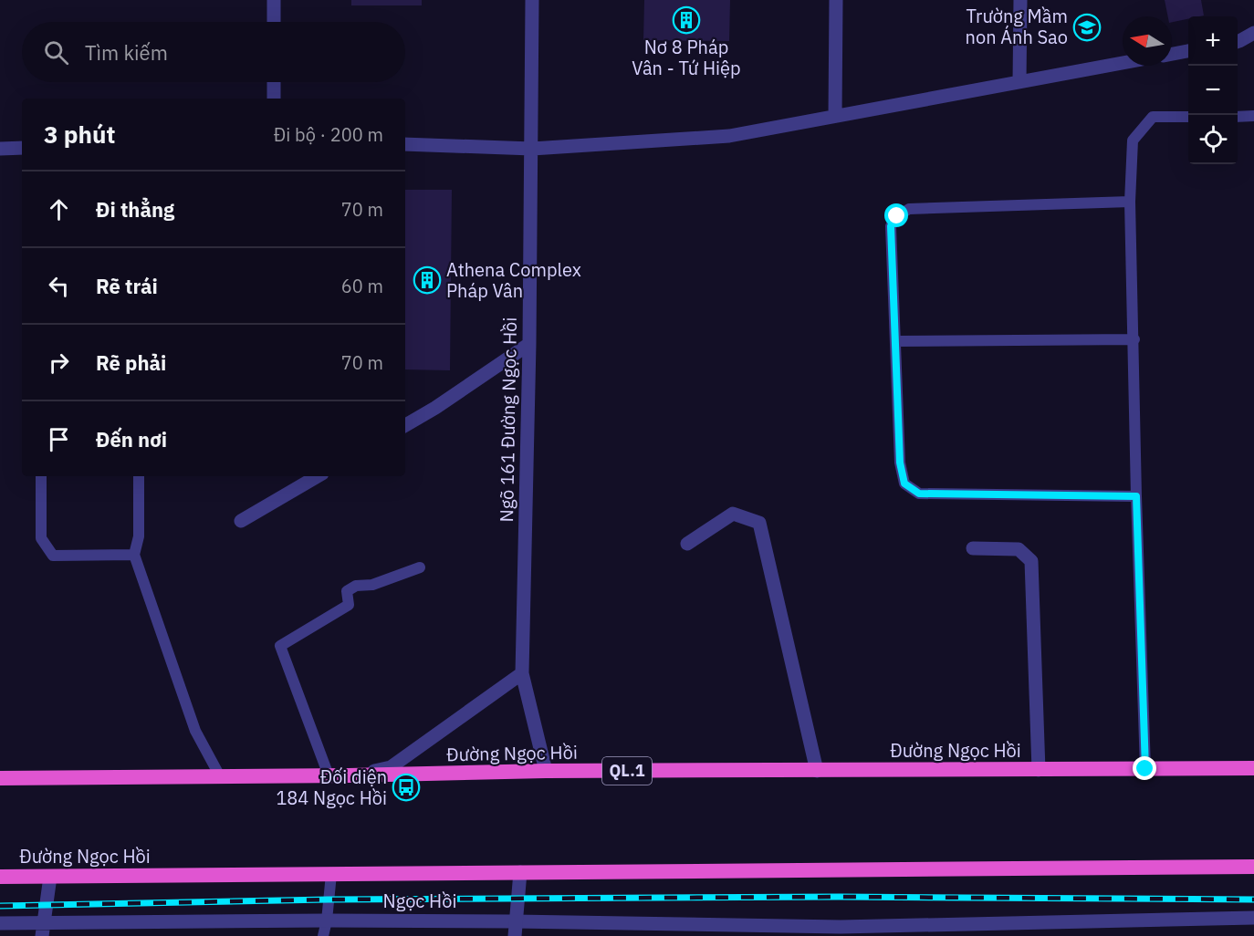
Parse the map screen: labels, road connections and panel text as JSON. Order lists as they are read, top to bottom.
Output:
{
  "streets": {
    "highway": ["Đường Ngọc Hồi", "QL.1"],
    "street": ["Ngõ 161 Đường Ngọc Hồi", "Ngọc Hồi"]
  },
  "crossings": [
    ["Ngõ 161 Đường Ngọc Hồi", "Đường Ngọc Hồi"]
  ],
  "places": {
    "building": ["Nơ 8 Pháp Vân - Tứ Hiệp", "Athena Complex Pháp Vân"],
    "school or university": ["Trường Mầm non Ánh Sao"],
    "bus stop": ["Đối diện 184 Ngọc Hồi"]
  },
  "north": "left",
  "page": {
    "map_buttons": ["+", "−"],
    "search": "Tìm kiếm",
    "heading": ["3 phút", "Đi bộ · 200 m"],
    "list": [
      ["Đi thẳng", "70 m"],
      ["Rẽ trái", "60 m"],
      ["Rẽ phải", "70 m"],
      "Đến nơi"
    ]
  }
}
